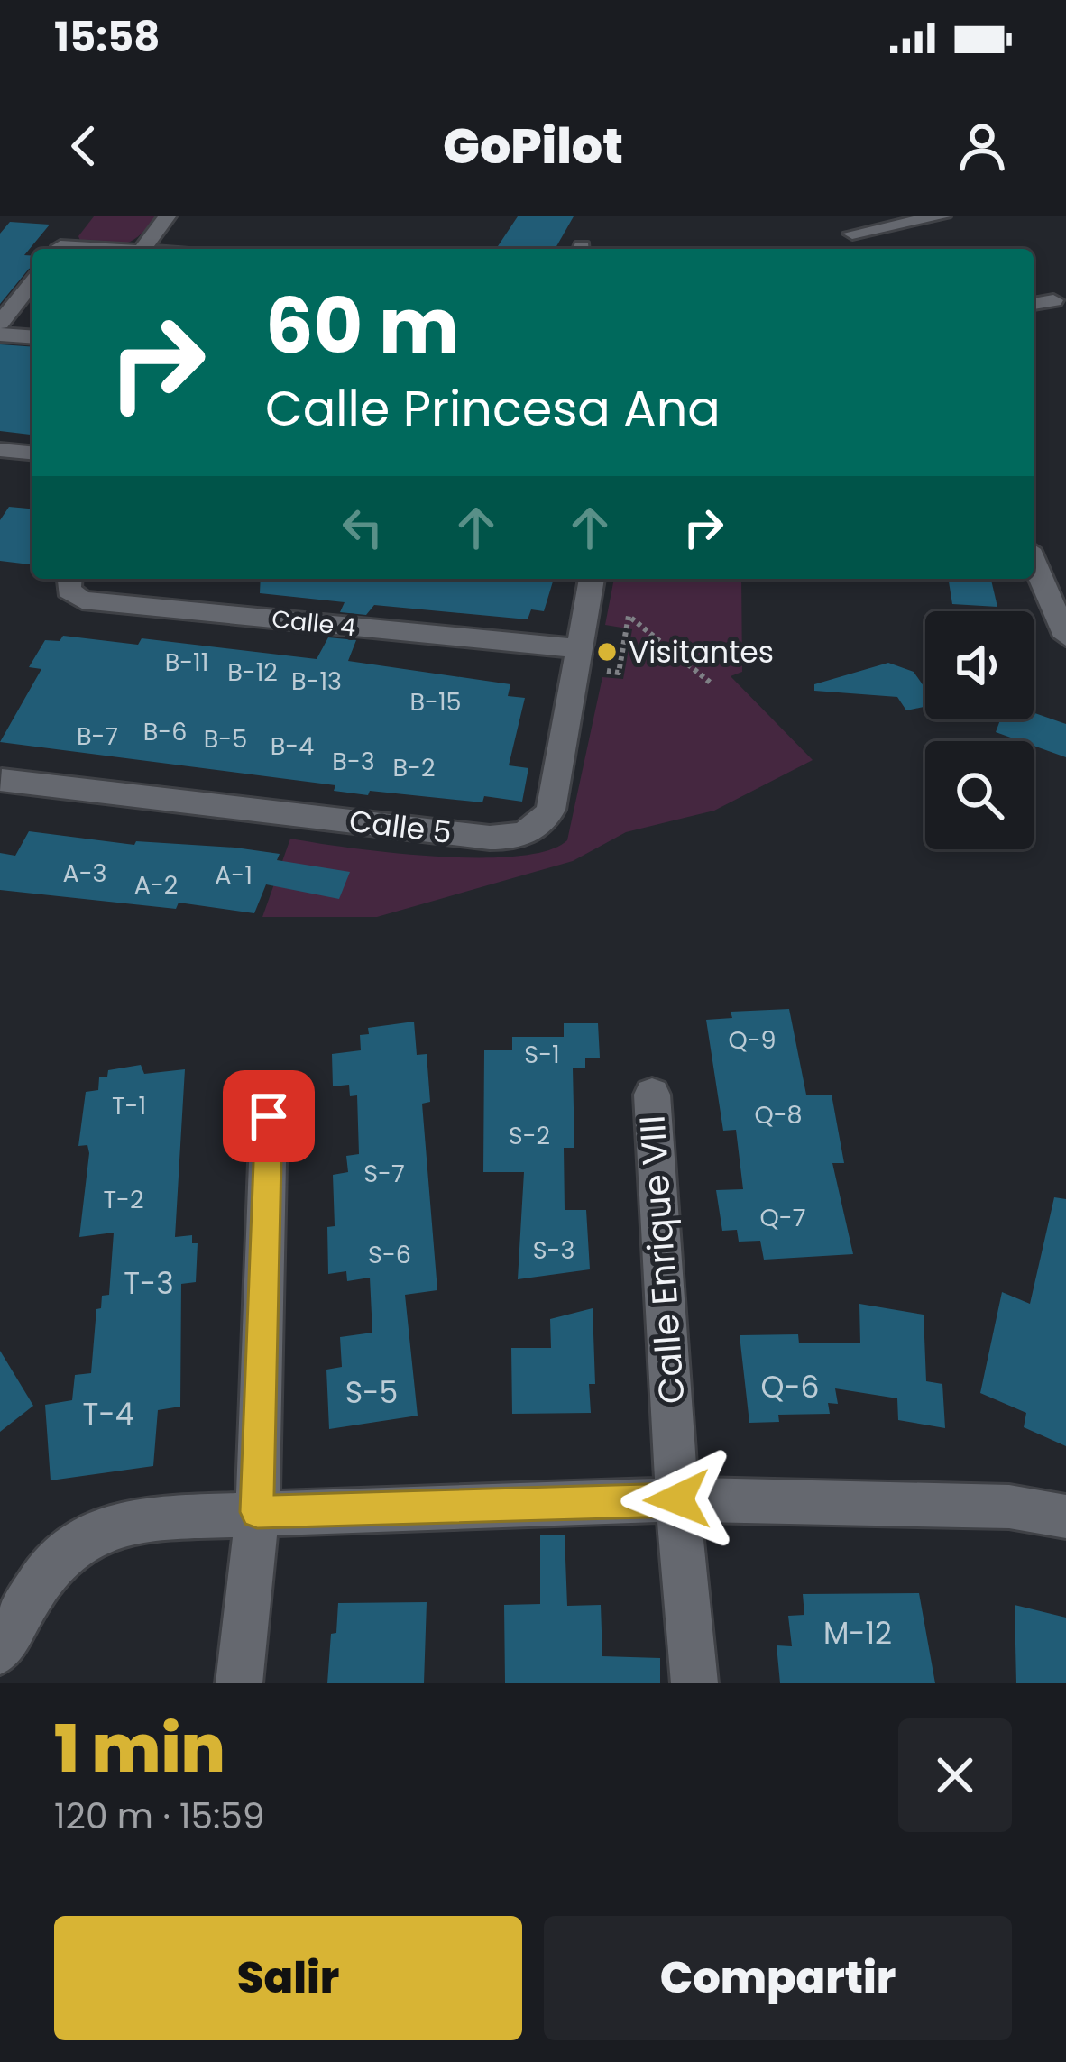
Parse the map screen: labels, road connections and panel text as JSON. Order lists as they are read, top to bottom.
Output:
{
  "streets": {
    "street": ["Calle 4", "Calle 5", "Calle Enrique VIII"]
  },
  "crossings": [
    ["Calle 4", "Calle 5"]
  ],
  "places": ["Visitantes"],
  "house_numbers": [
    "B-11",
    "B-12",
    "B-13",
    "B-15",
    "B-6",
    "B-7",
    "B-5",
    "B-4",
    "B-3",
    "B-2",
    "A-3",
    "A-1",
    "A-2",
    "Q-9",
    "S-1",
    "T-1",
    "Q-8",
    "S-2",
    "S-7",
    "T-2",
    "Q-7",
    "S-3",
    "S-6",
    "T-3",
    "Q-6",
    "S-5",
    "T-4",
    "M-12"
  ],
  "page": {
    "status": "15:58",
    "header": "GoPilot",
    "turn": ["60 m", "Calle Princesa Ana"],
    "heading": ["1 min", "120 m · 15:59"],
    "buttons": ["Salir", "Compartir"]
  }
}
